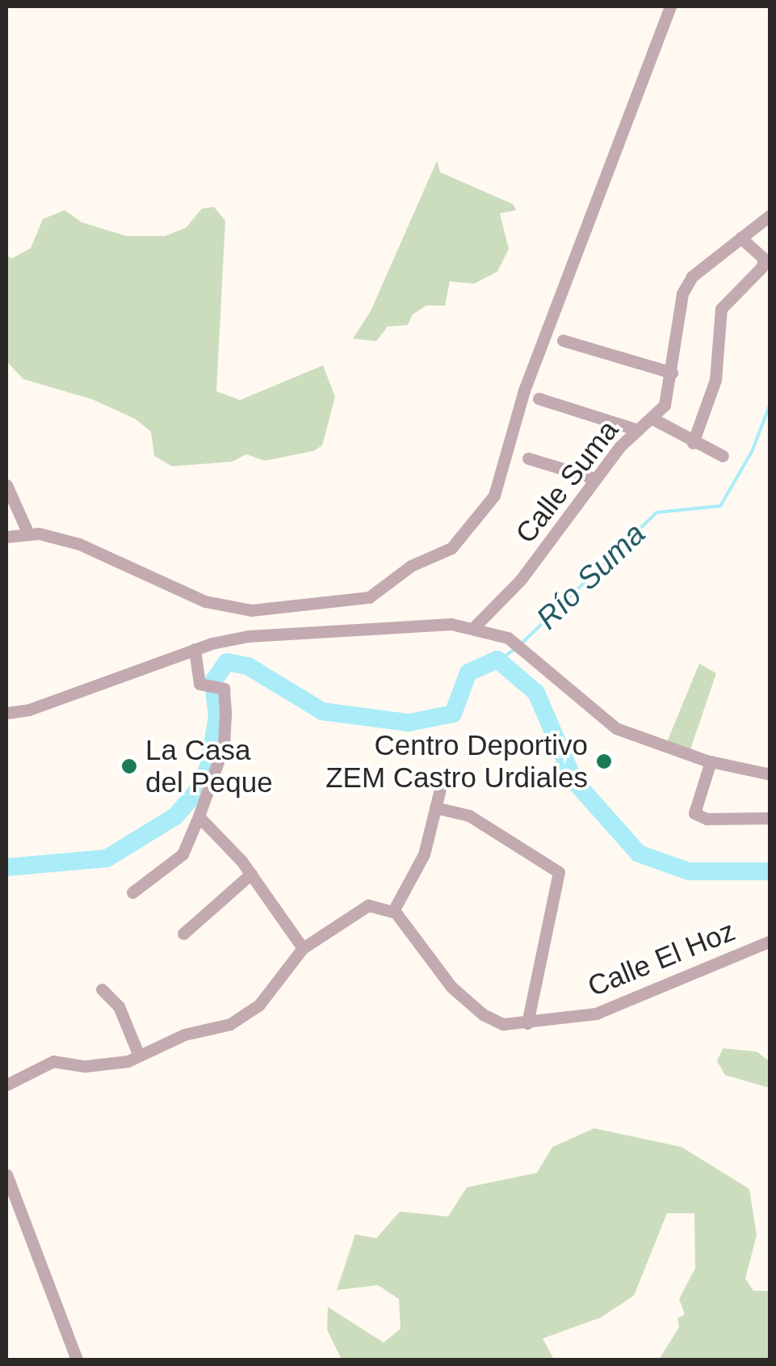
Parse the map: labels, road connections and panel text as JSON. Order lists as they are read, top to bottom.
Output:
{
  "streets": {
    "street": ["Calle Suma", "Calle El Hoz"]
  },
  "water": ["Río Suma"],
  "places": ["Centro Deportivo ZEM Castro Urdiales", "La Casa del Peque"]
}
